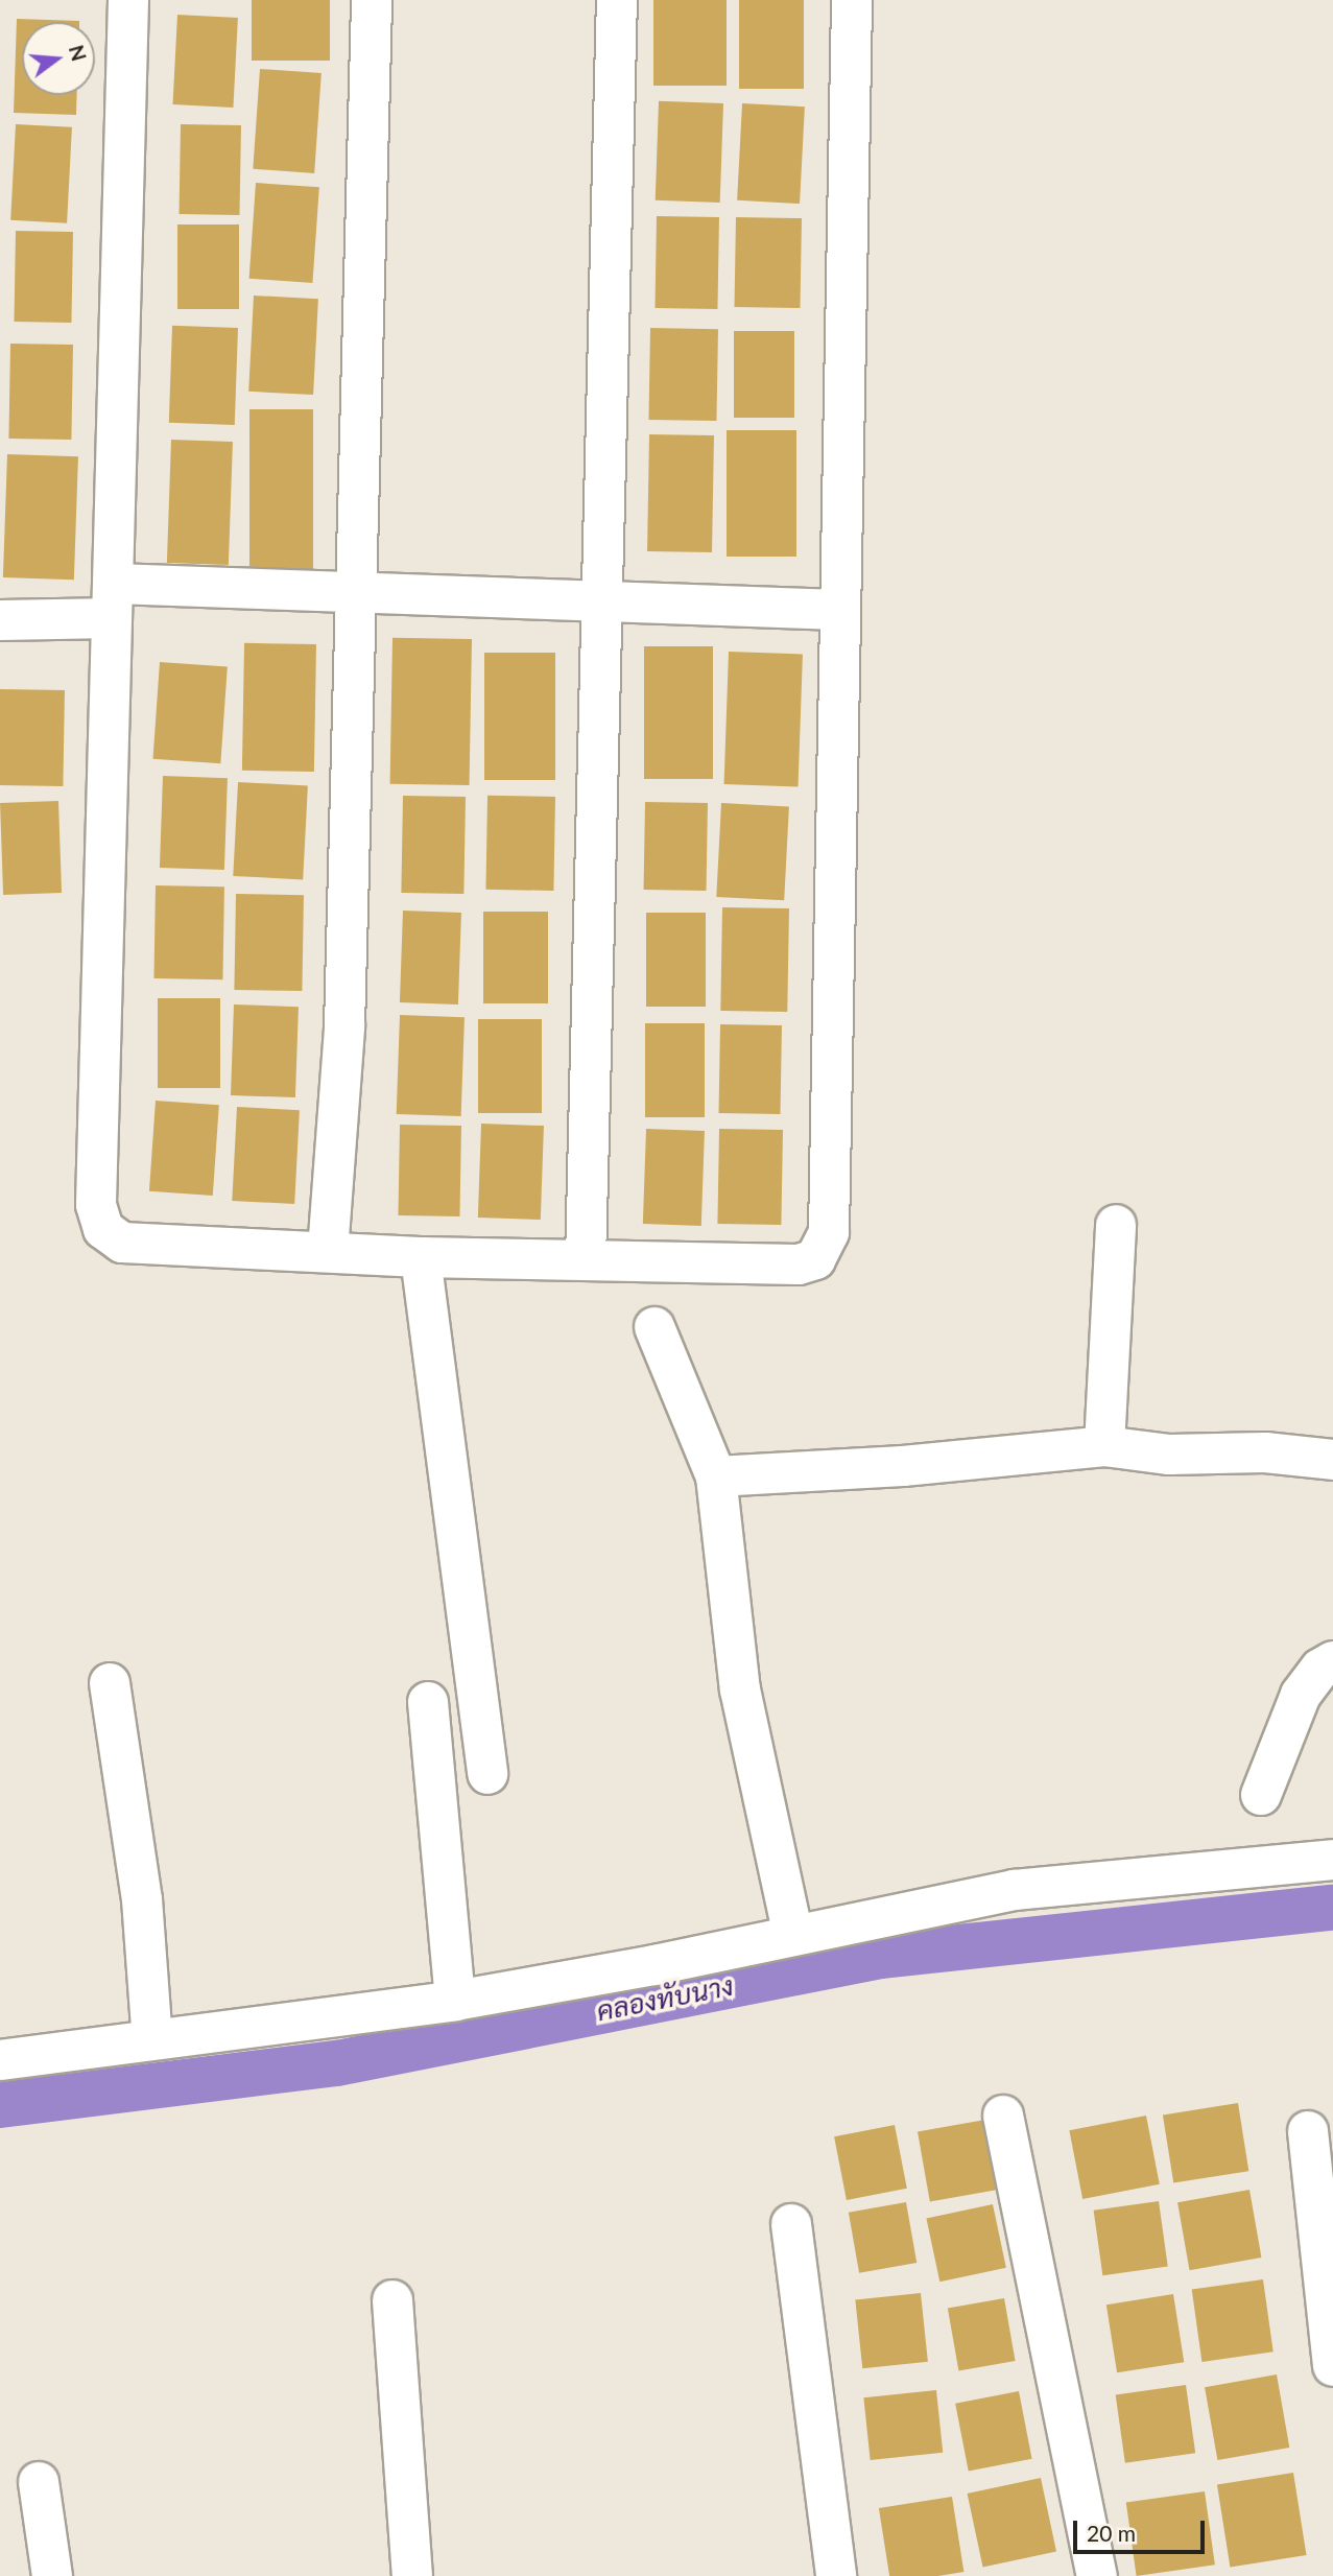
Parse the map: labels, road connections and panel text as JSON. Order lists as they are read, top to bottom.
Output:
{
  "water": ["คลองทับนาง"],
  "scale_bar": "20 m",
  "north": "right"
}
